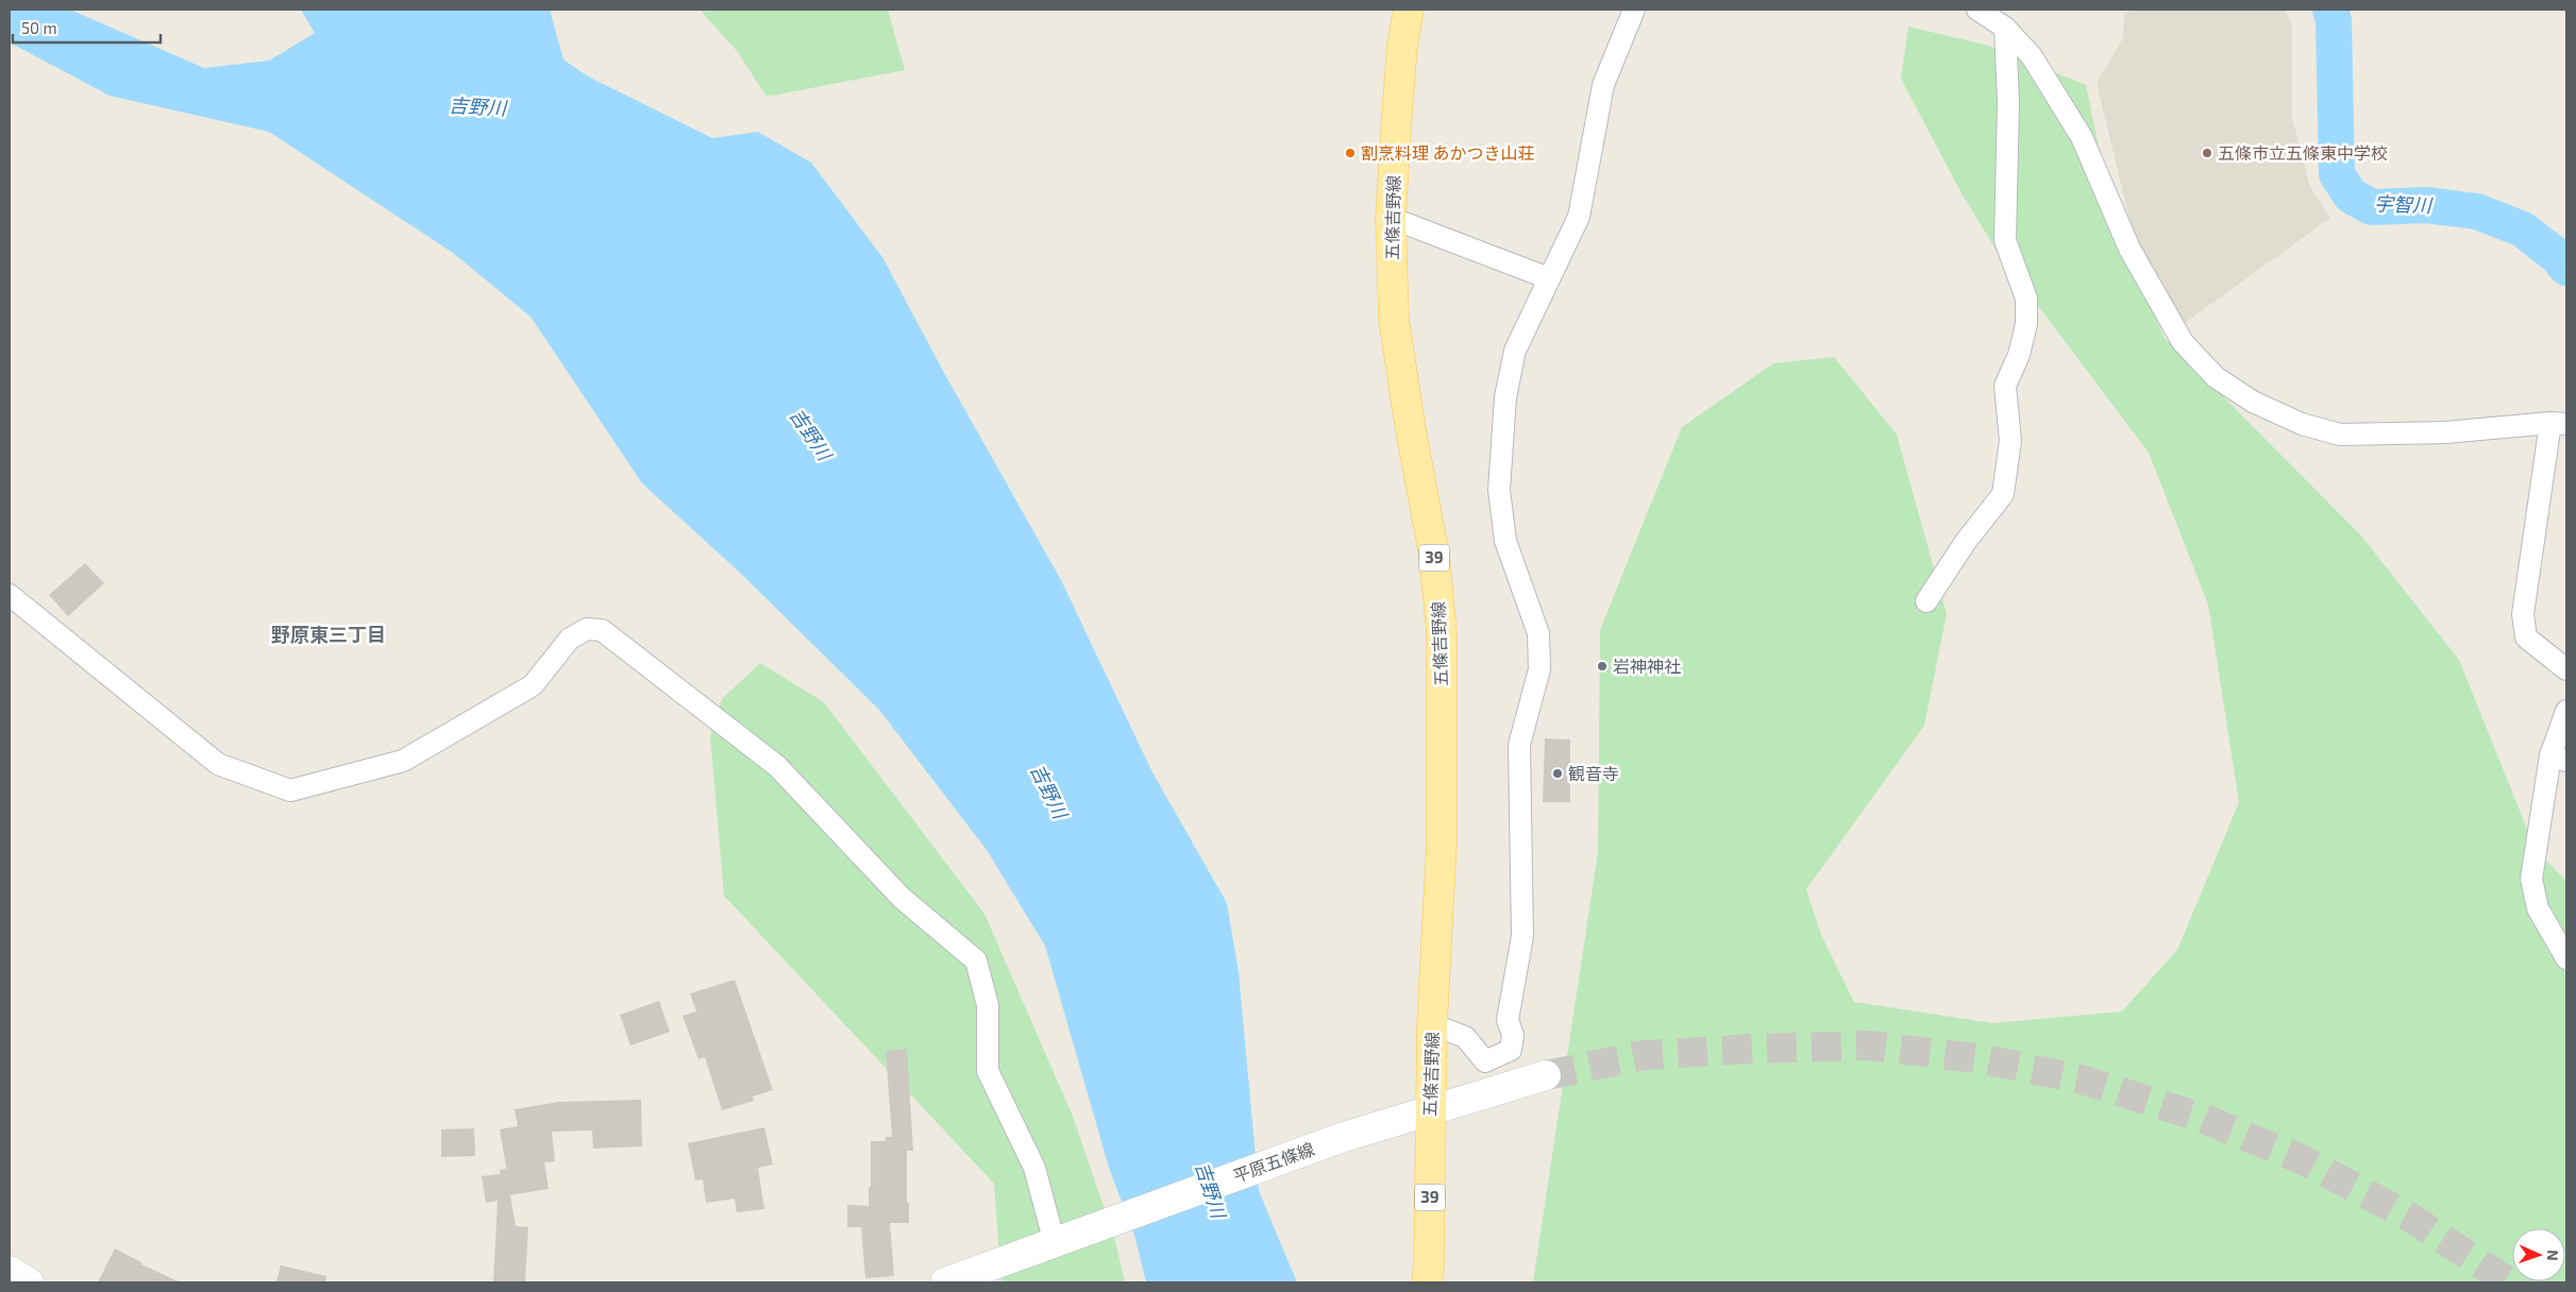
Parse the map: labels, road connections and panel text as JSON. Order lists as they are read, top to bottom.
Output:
{
  "streets": {
    "main road": ["五條吉野線", "39", "平原五條線"]
  },
  "crossings": [
    ["五條吉野線", "平原五條線"]
  ],
  "districts": ["野原東三丁目"],
  "water": ["吉野川", "宇智川"],
  "places": [
    "割烹料理 あかつき山荘",
    "五條市立五條東中学校",
    "岩神神社",
    "観音寺"
  ],
  "scale_bar": "50 m",
  "north": "right"
}
